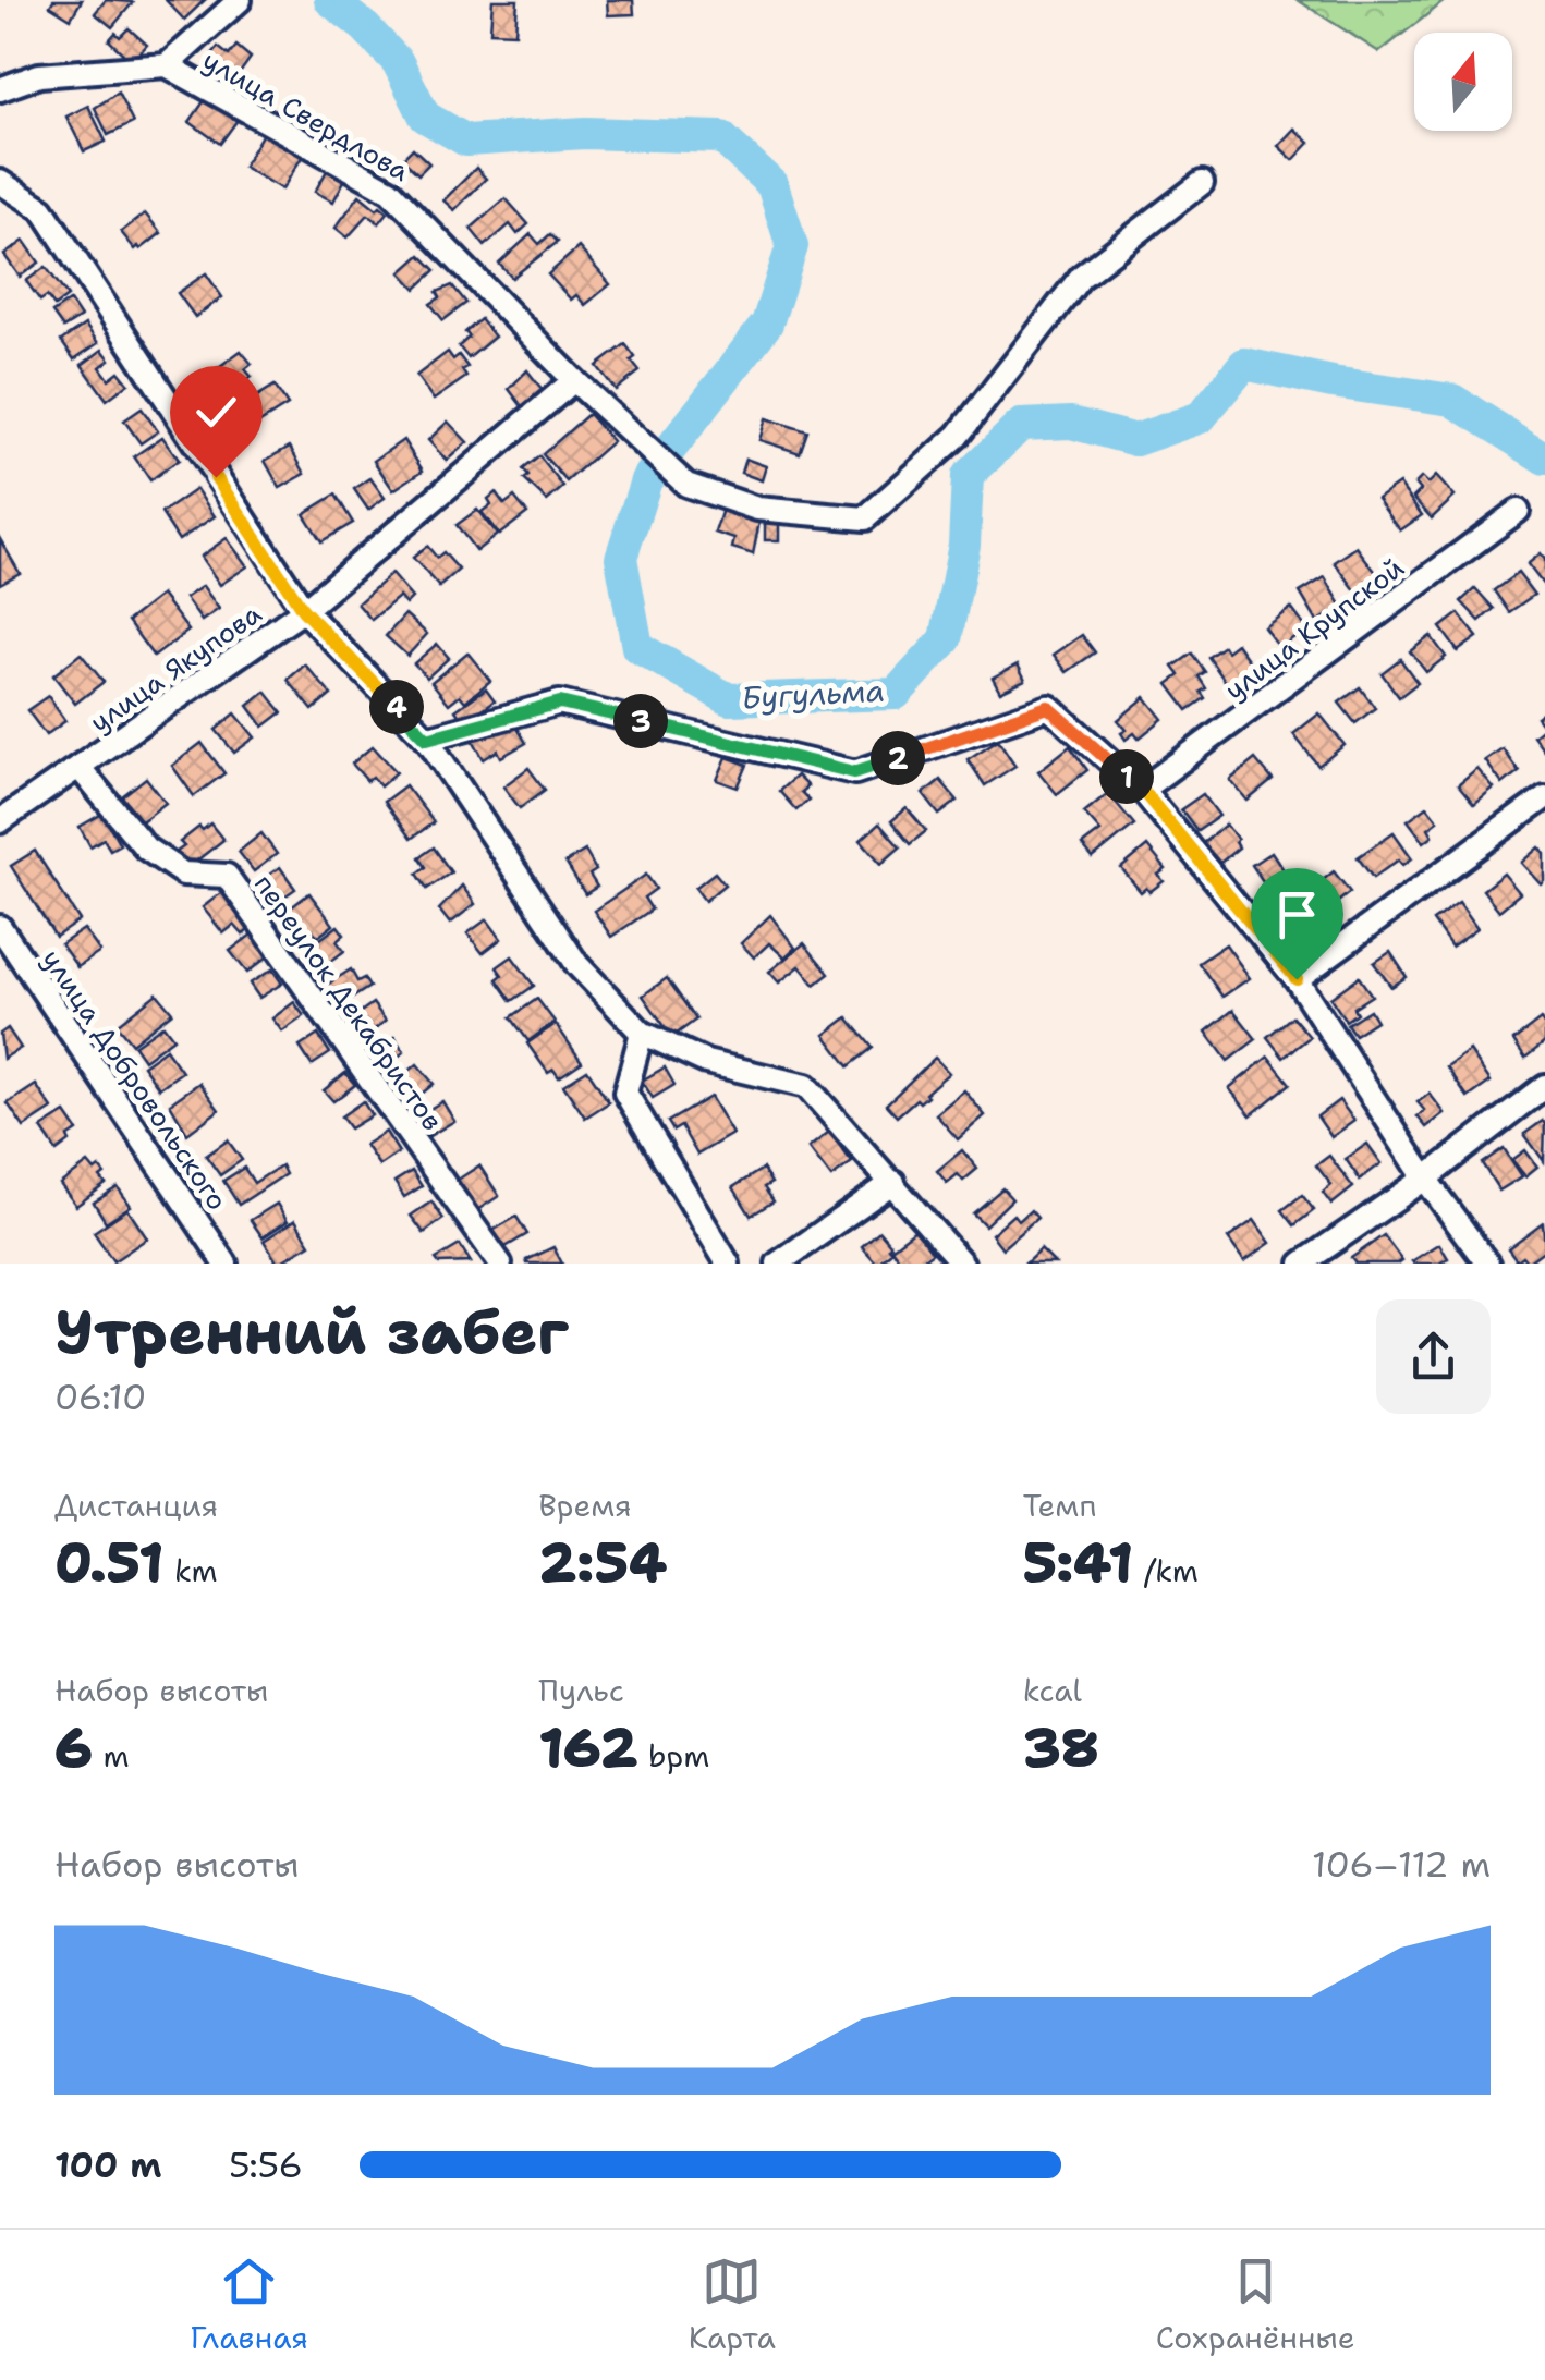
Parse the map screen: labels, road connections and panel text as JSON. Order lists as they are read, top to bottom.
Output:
{
  "streets": {
    "street": [
      "улица Свердлова",
      "улица Крупской",
      "улица Якупова",
      "переулок Декабристов",
      "улица Добровольского"
    ]
  },
  "crossings": [
    ["улица Свердлова", "улица Якупова"],
    ["улица Якупова", "переулок Декабристов"]
  ],
  "water": ["Бугульма"],
  "north": "top",
  "page": {
    "pins": [
      "4",
      "3",
      "2",
      "1"
    ],
    "heading": ["Утренний забег", "06:10"],
    "stats": [
      ["Дистанция", "0.51 km"],
      ["Время", "2:54"],
      ["Темп", "5:41 /km"],
      ["Набор высоты", "6 m"],
      ["Пульс", "162 bpm"],
      ["kcal", "38"]
    ],
    "chart": ["Набор высоты", "106–112 m"],
    "list": [
      {
        "name": "100 m",
        "note": "5:56"
      }
    ],
    "tabs": ["Главная", "Карта", "Сохранённые"]
  }
}
